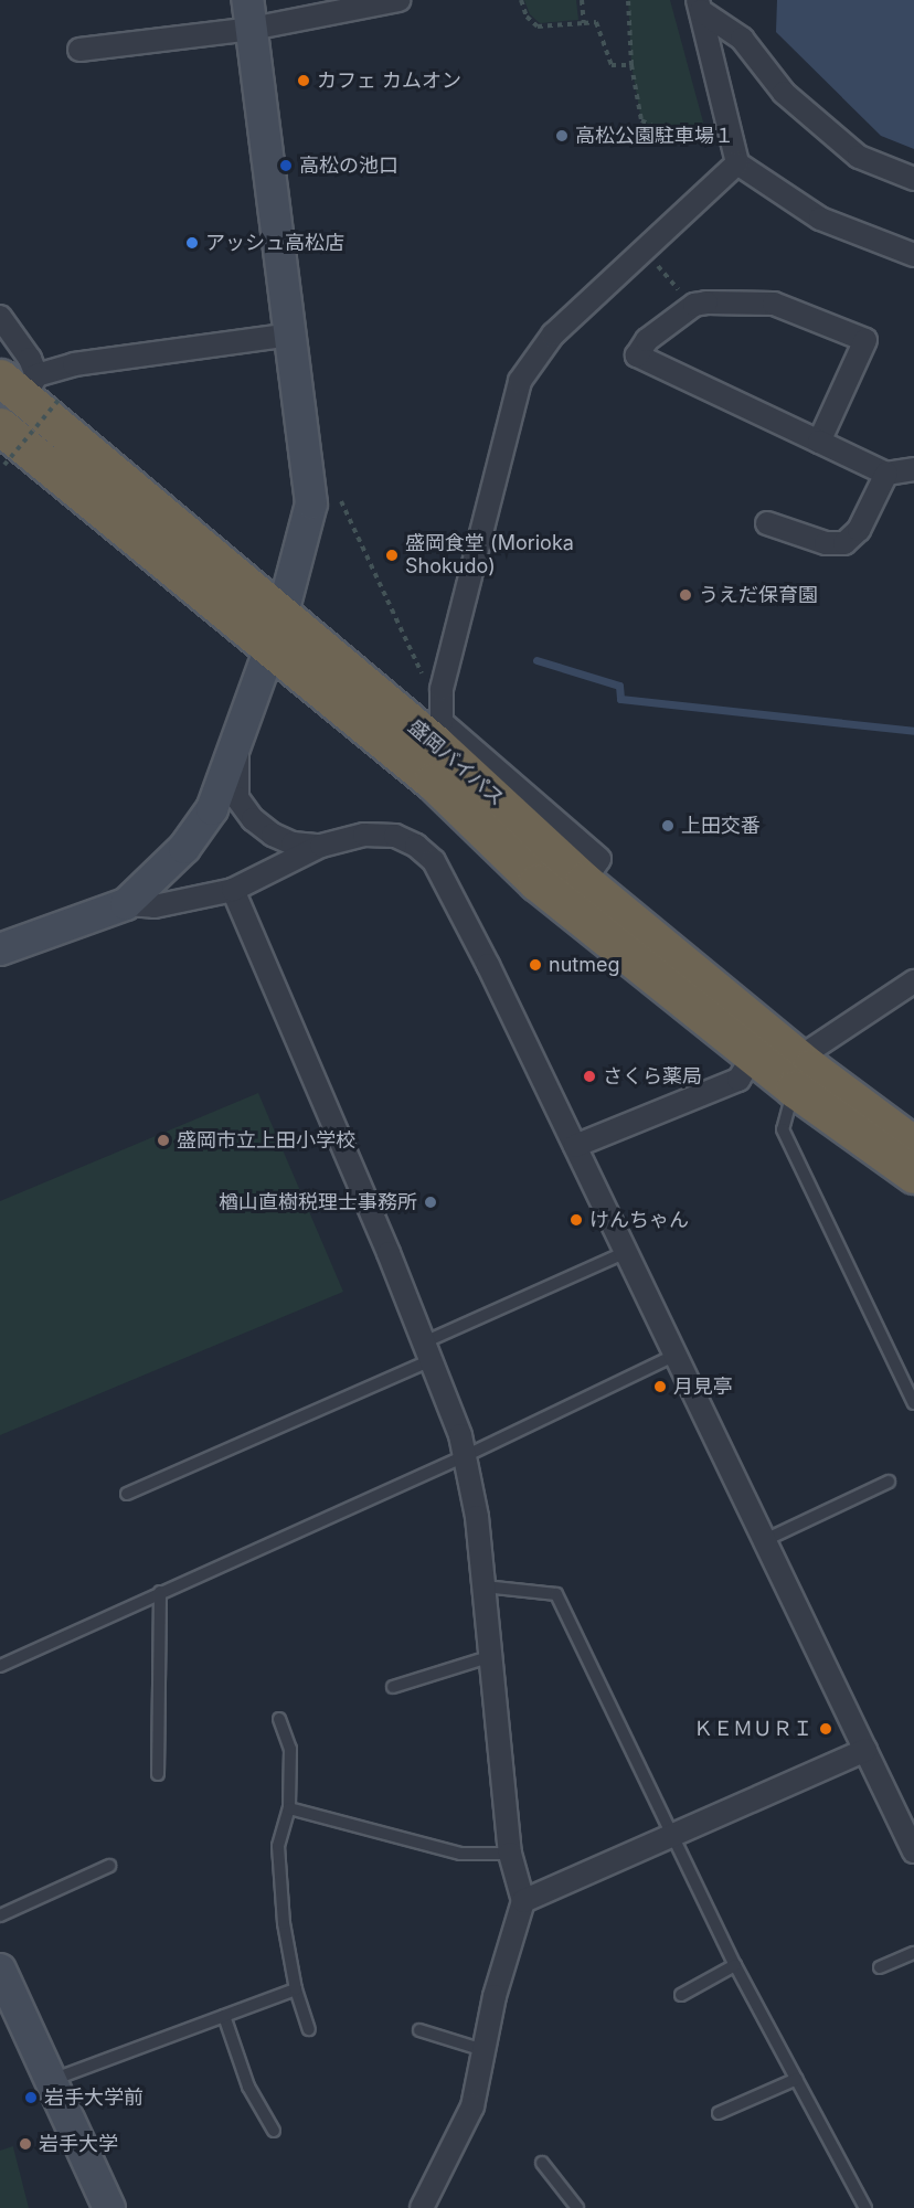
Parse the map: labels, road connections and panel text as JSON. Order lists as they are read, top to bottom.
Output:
{
  "streets": {
    "highway": ["盛岡バイパス"]
  },
  "places": [
    "カフェ カムオン",
    "高松公園駐車場１",
    "高松の池口",
    "アッシュ高松店",
    "盛岡食堂 (Morioka Shokudo)",
    "うえだ保育園",
    "上田交番",
    "nutmeg",
    "さくら薬局",
    "盛岡市立上田小学校",
    "楢山直樹税理士事務所",
    "けんちゃん",
    "月見亭",
    "ＫＥＭＵＲＩ",
    "岩手大学前",
    "岩手大学"
  ]
}
